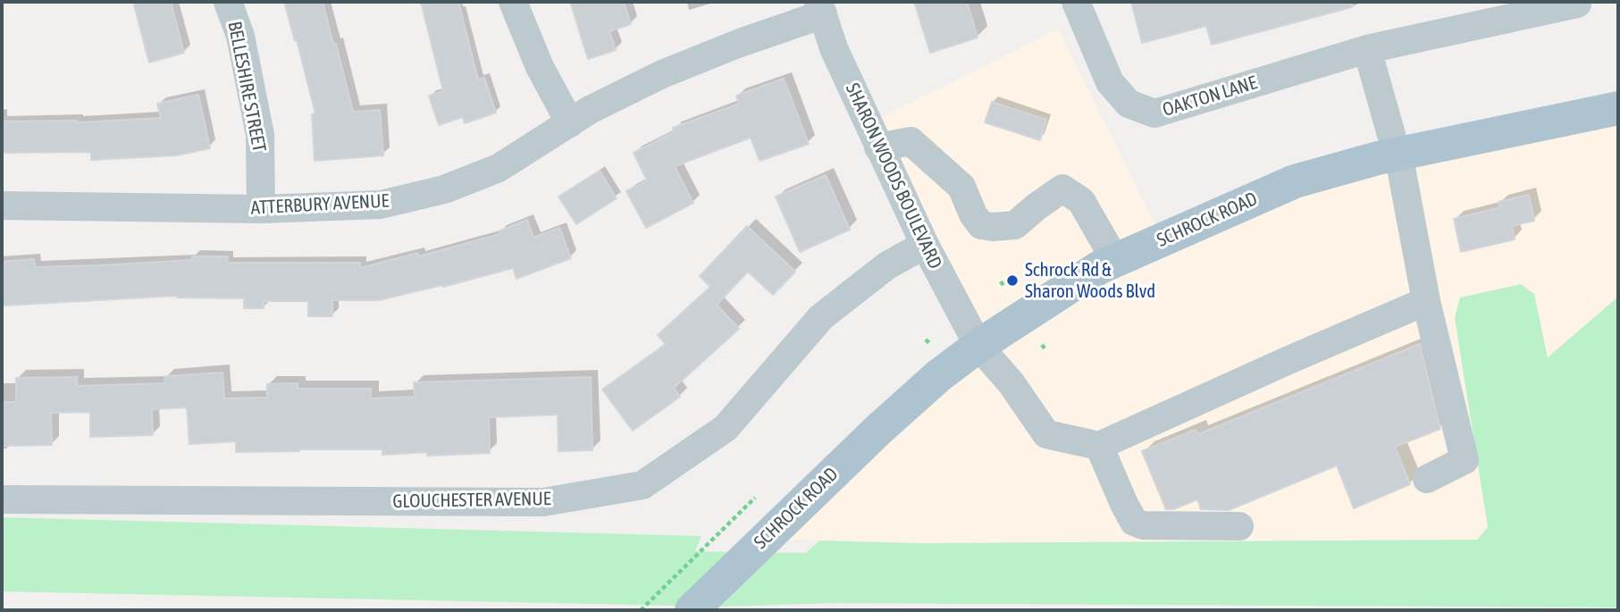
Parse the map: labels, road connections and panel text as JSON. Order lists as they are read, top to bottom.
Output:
{
  "streets": {
    "main road": ["SCHROCK ROAD"],
    "street": [
      "BELLESHIRE STREET",
      "OAKTON LANE",
      "SHARON WOODS BOULEVARD",
      "ATTERBURY AVENUE",
      "GLOUCHESTER AVENUE"
    ]
  },
  "crossings": [
    ["BELLESHIRE STREET", "ATTERBURY AVENUE"],
    ["SHARON WOODS BOULEVARD", "ATTERBURY AVENUE"],
    ["SHARON WOODS BOULEVARD", "SCHROCK ROAD"],
    ["SHARON WOODS BOULEVARD", "GLOUCHESTER AVENUE"]
  ],
  "places": ["Schrock Rd & Sharon Woods Blvd"]
}
